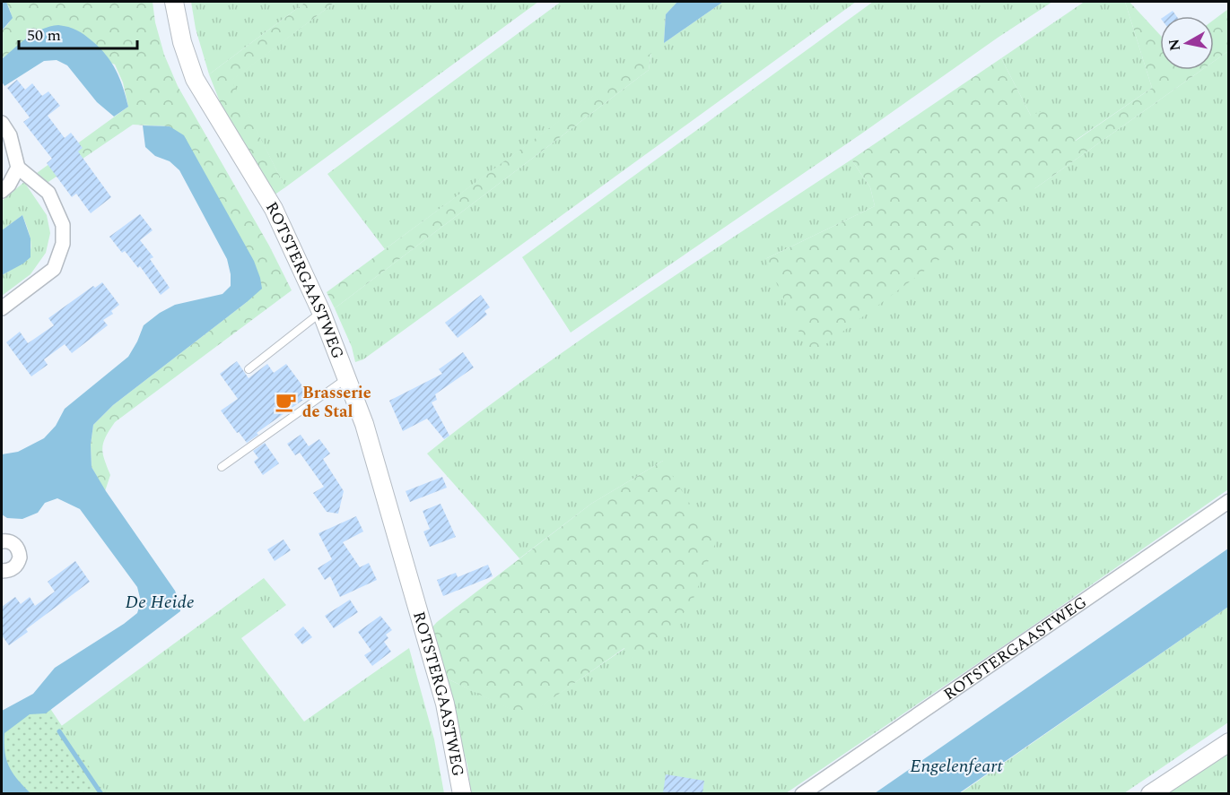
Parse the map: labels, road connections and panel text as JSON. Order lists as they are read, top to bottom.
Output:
{
  "streets": {
    "street": ["ROTSTERGAASTWEG"]
  },
  "water": ["De Heide", "Engelenfeart"],
  "places": {
    "cafe": ["Brasserie de Stal"]
  },
  "scale_bar": "50 m",
  "north": "left"
}
